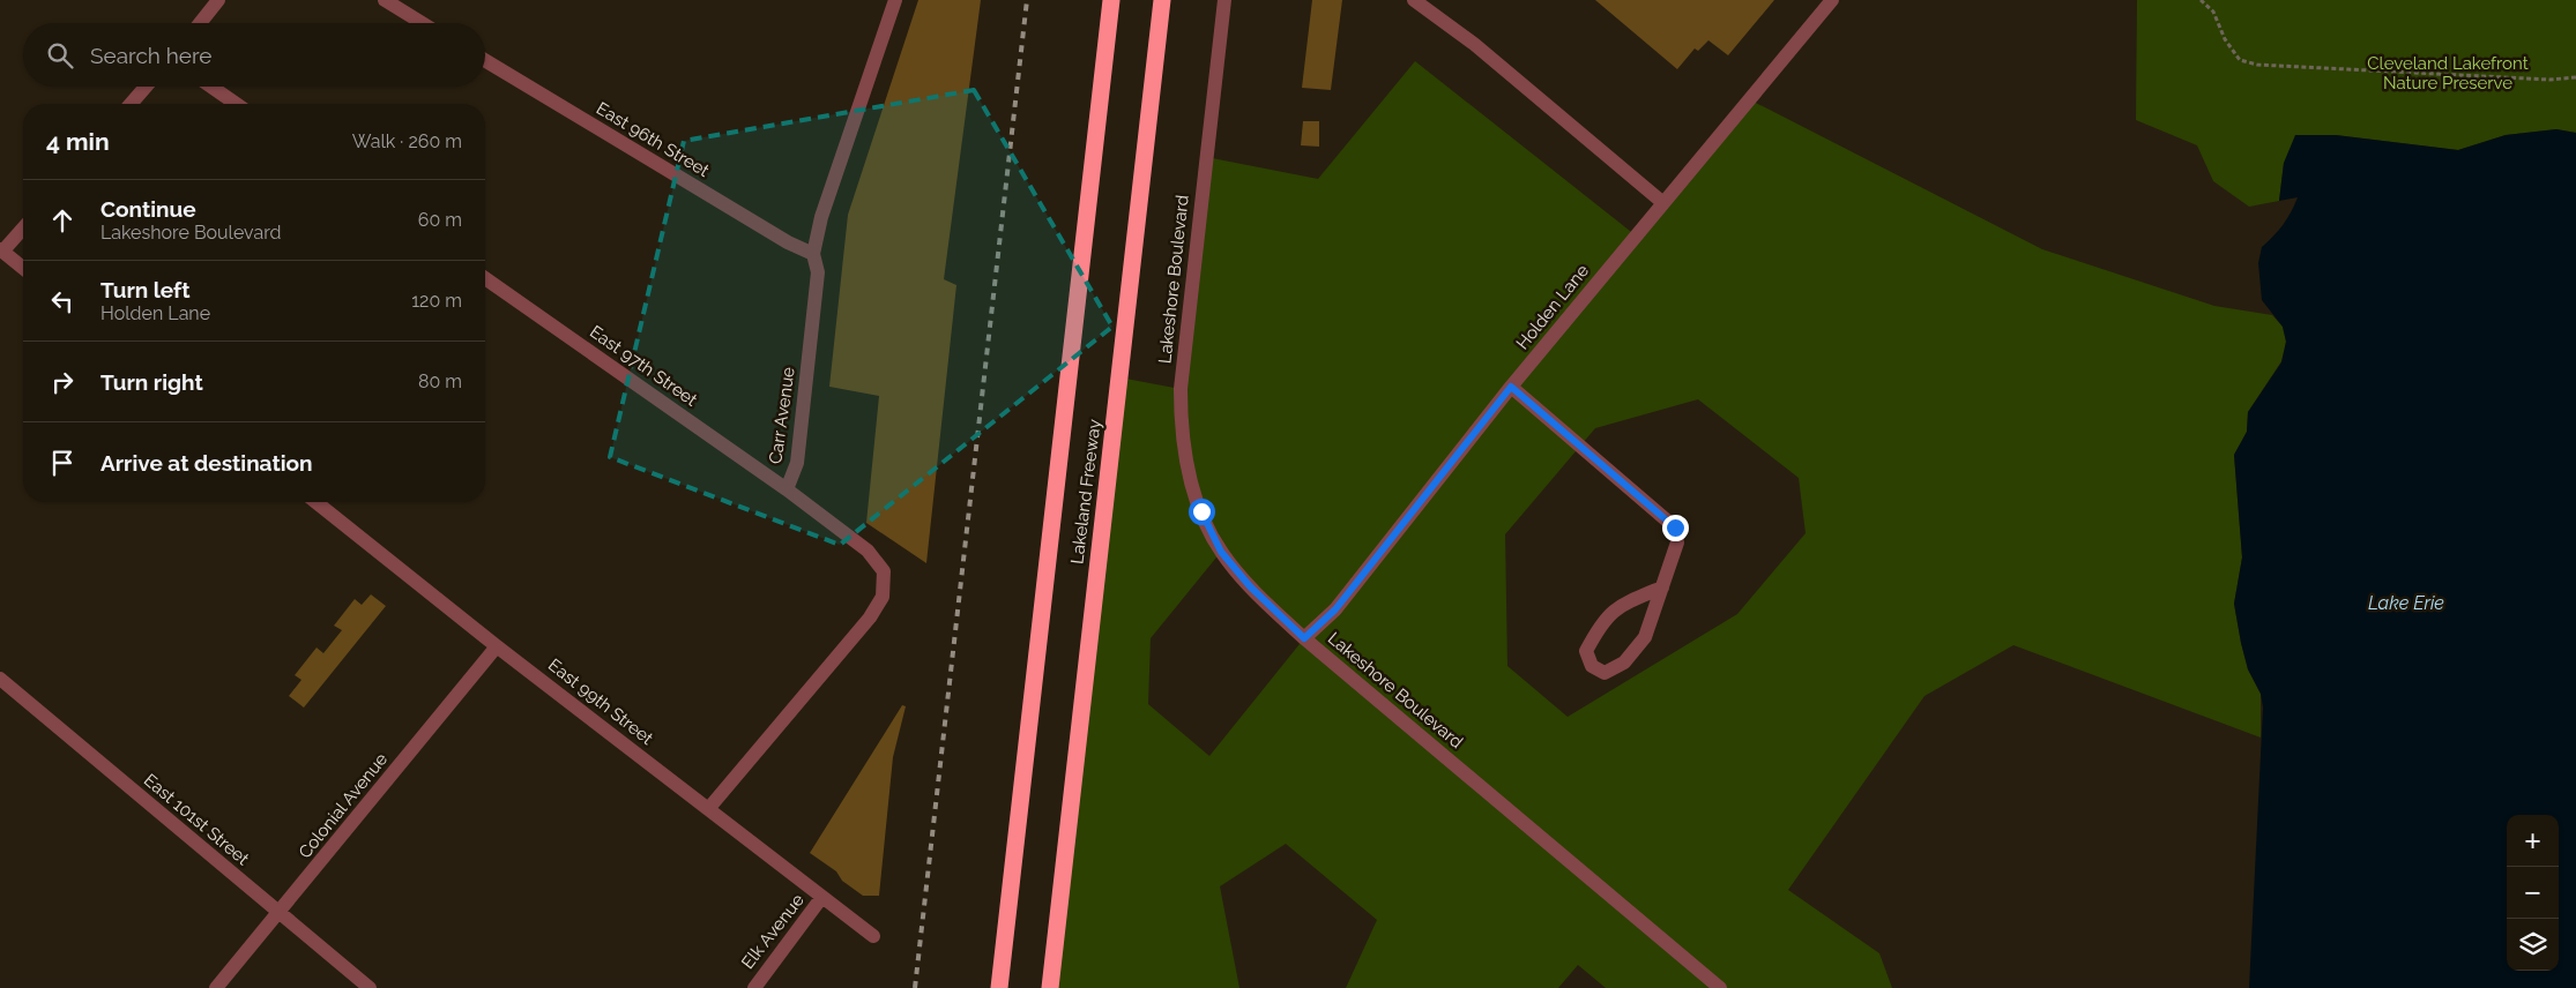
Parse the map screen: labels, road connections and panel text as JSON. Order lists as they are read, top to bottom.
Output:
{
  "streets": {
    "highway": ["Lakeland Freeway"],
    "street": [
      "East 96th Street",
      "Lakeshore Boulevard",
      "Holden Lane",
      "East 97th Street",
      "Carr Avenue",
      "East 99th Street",
      "Colonial Avenue",
      "East 101st Street",
      "Elk Avenue"
    ]
  },
  "crossings": [
    ["East 96th Street", "Carr Avenue"],
    ["Lakeshore Boulevard", "Holden Lane"],
    ["East 97th Street", "Carr Avenue"],
    ["Carr Avenue", "East 99th Street"],
    ["East 99th Street", "Colonial Avenue"],
    ["East 99th Street", "Elk Avenue"],
    ["Colonial Avenue", "East 101st Street"]
  ],
  "water": ["Lake Erie"],
  "parks": ["Cleveland Lakefront Nature Preserve"],
  "page": {
    "search": "Search here",
    "heading": ["4 min", "Walk · 260 m"],
    "list": [
      ["Continue", "Lakeshore Boulevard", "60 m"],
      ["Turn left", "Holden Lane", "120 m"],
      ["Turn right", "80 m"],
      "Arrive at destination"
    ],
    "map_buttons": ["+", "−"]
  }
}
